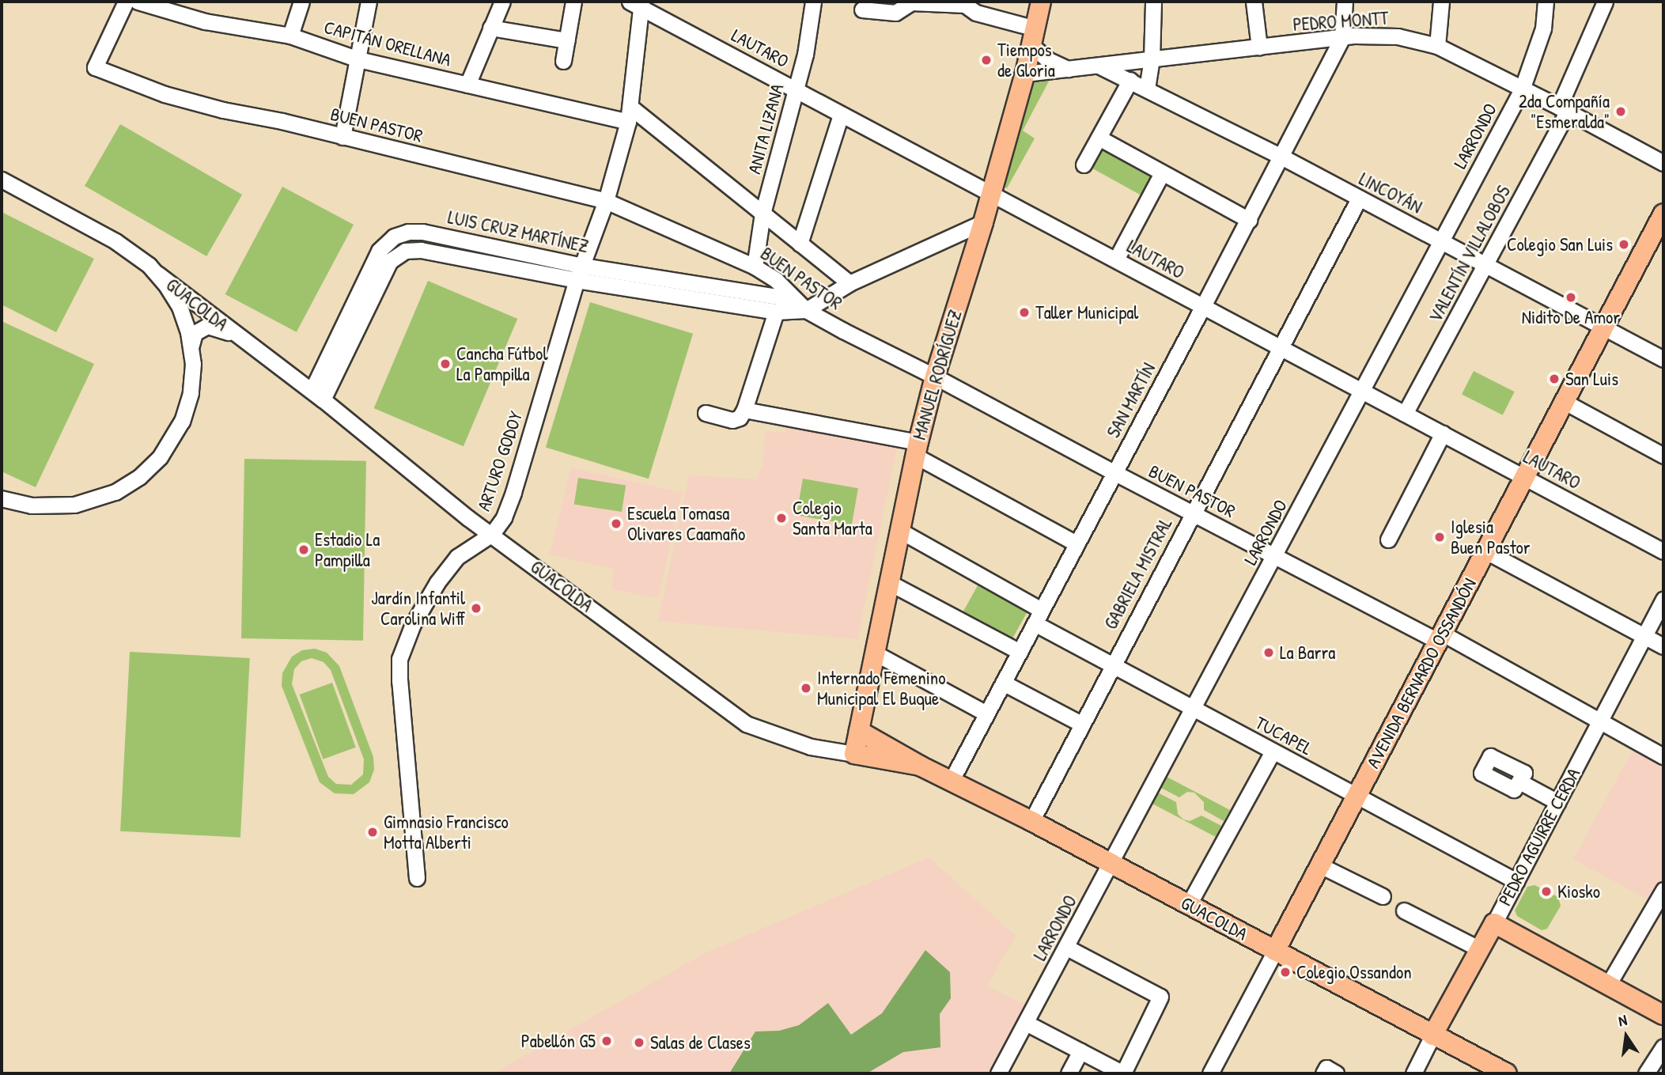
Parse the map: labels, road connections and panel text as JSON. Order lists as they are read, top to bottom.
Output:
{
  "streets": {
    "main road": [
      "GUACOLDA",
      "MANUEL RODRÍGUEZ",
      "AVENIDA BERNARDO OSSANDÓN",
      "PEDRO AGUIRRE CERDA"
    ],
    "street": [
      "PEDRO MONTT",
      "CAPITÁN ORELLANA",
      "LAUTARO",
      "BUEN PASTOR",
      "ANITA LIZANA",
      "LARRONDO",
      "LINCOYÁN",
      "LUIS CRUZ MARTÍNEZ",
      "VALENTÍN VILLALOBOS",
      "SAN MARTÍN",
      "ARTURO GODOY",
      "GABRIELA MISTRAL",
      "TUCAPEL"
    ]
  },
  "crossings": [
    ["PEDRO MONTT", "LARRONDO"],
    ["PEDRO MONTT", "LINCOYÁN"],
    ["PEDRO MONTT", "VALENTÍN VILLALOBOS"],
    ["PEDRO MONTT", "MANUEL RODRÍGUEZ"],
    ["PEDRO MONTT", "SAN MARTÍN"],
    ["CAPITÁN ORELLANA", "ANITA LIZANA"],
    ["CAPITÁN ORELLANA", "LUIS CRUZ MARTÍNEZ"],
    ["CAPITÁN ORELLANA", "ARTURO GODOY"],
    ["LAUTARO", "ANITA LIZANA"],
    ["LAUTARO", "LARRONDO"],
    ["LAUTARO", "VALENTÍN VILLALOBOS"],
    ["LAUTARO", "MANUEL RODRÍGUEZ"],
    ["LAUTARO", "SAN MARTÍN"],
    ["LAUTARO", "ARTURO GODOY"],
    ["LAUTARO", "GABRIELA MISTRAL"],
    ["LAUTARO", "AVENIDA BERNARDO OSSANDÓN"],
    ["BUEN PASTOR", "ANITA LIZANA"],
    ["BUEN PASTOR", "LARRONDO"],
    ["BUEN PASTOR", "LUIS CRUZ MARTÍNEZ"],
    ["BUEN PASTOR", "MANUEL RODRÍGUEZ"],
    ["BUEN PASTOR", "SAN MARTÍN"],
    ["BUEN PASTOR", "ARTURO GODOY"],
    ["BUEN PASTOR", "GABRIELA MISTRAL"],
    ["BUEN PASTOR", "AVENIDA BERNARDO OSSANDÓN"],
    ["BUEN PASTOR", "PEDRO AGUIRRE CERDA"],
    ["LARRONDO", "LINCOYÁN"],
    ["LARRONDO", "GUACOLDA"],
    ["LARRONDO", "TUCAPEL"],
    ["LINCOYÁN", "VALENTÍN VILLALOBOS"],
    ["LINCOYÁN", "SAN MARTÍN"],
    ["LINCOYÁN", "GABRIELA MISTRAL"],
    ["LINCOYÁN", "AVENIDA BERNARDO OSSANDÓN"],
    ["LUIS CRUZ MARTÍNEZ", "GUACOLDA"],
    ["LUIS CRUZ MARTÍNEZ", "MANUEL RODRÍGUEZ"],
    ["LUIS CRUZ MARTÍNEZ", "ARTURO GODOY"],
    ["GUACOLDA", "MANUEL RODRÍGUEZ"],
    ["GUACOLDA", "SAN MARTÍN"],
    ["GUACOLDA", "ARTURO GODOY"],
    ["GUACOLDA", "GABRIELA MISTRAL"],
    ["GUACOLDA", "AVENIDA BERNARDO OSSANDÓN"],
    ["GUACOLDA", "PEDRO AGUIRRE CERDA"],
    ["MANUEL RODRÍGUEZ", "TUCAPEL"],
    ["SAN MARTÍN", "TUCAPEL"],
    ["GABRIELA MISTRAL", "TUCAPEL"],
    ["AVENIDA BERNARDO OSSANDÓN", "TUCAPEL"],
    ["TUCAPEL", "PEDRO AGUIRRE CERDA"]
  ],
  "places": [
    "Tiempos de Gloria",
    "2da Compañía \"Esmeralda\"",
    "Colegio San Luis",
    "Nidito De Amor",
    "Taller Municipal",
    "Cancha Fútbol La Pampilla",
    "San Luis",
    "Colegio Santa Marta",
    "Escuela Tomasa Olivares Caamaño",
    "Iglesia Buen Pastor",
    "Estadio La Pampilla",
    "Jardín Infantil Carolina Wiff",
    "La Barra",
    "Internado Femenino Municipal El Buque",
    "Gimnasio Francisco Motta Alberti",
    "Kiosko",
    "Colegio Ossandon",
    "Pabellón G5",
    "Salas de Clases"
  ],
  "north": "top"
}
